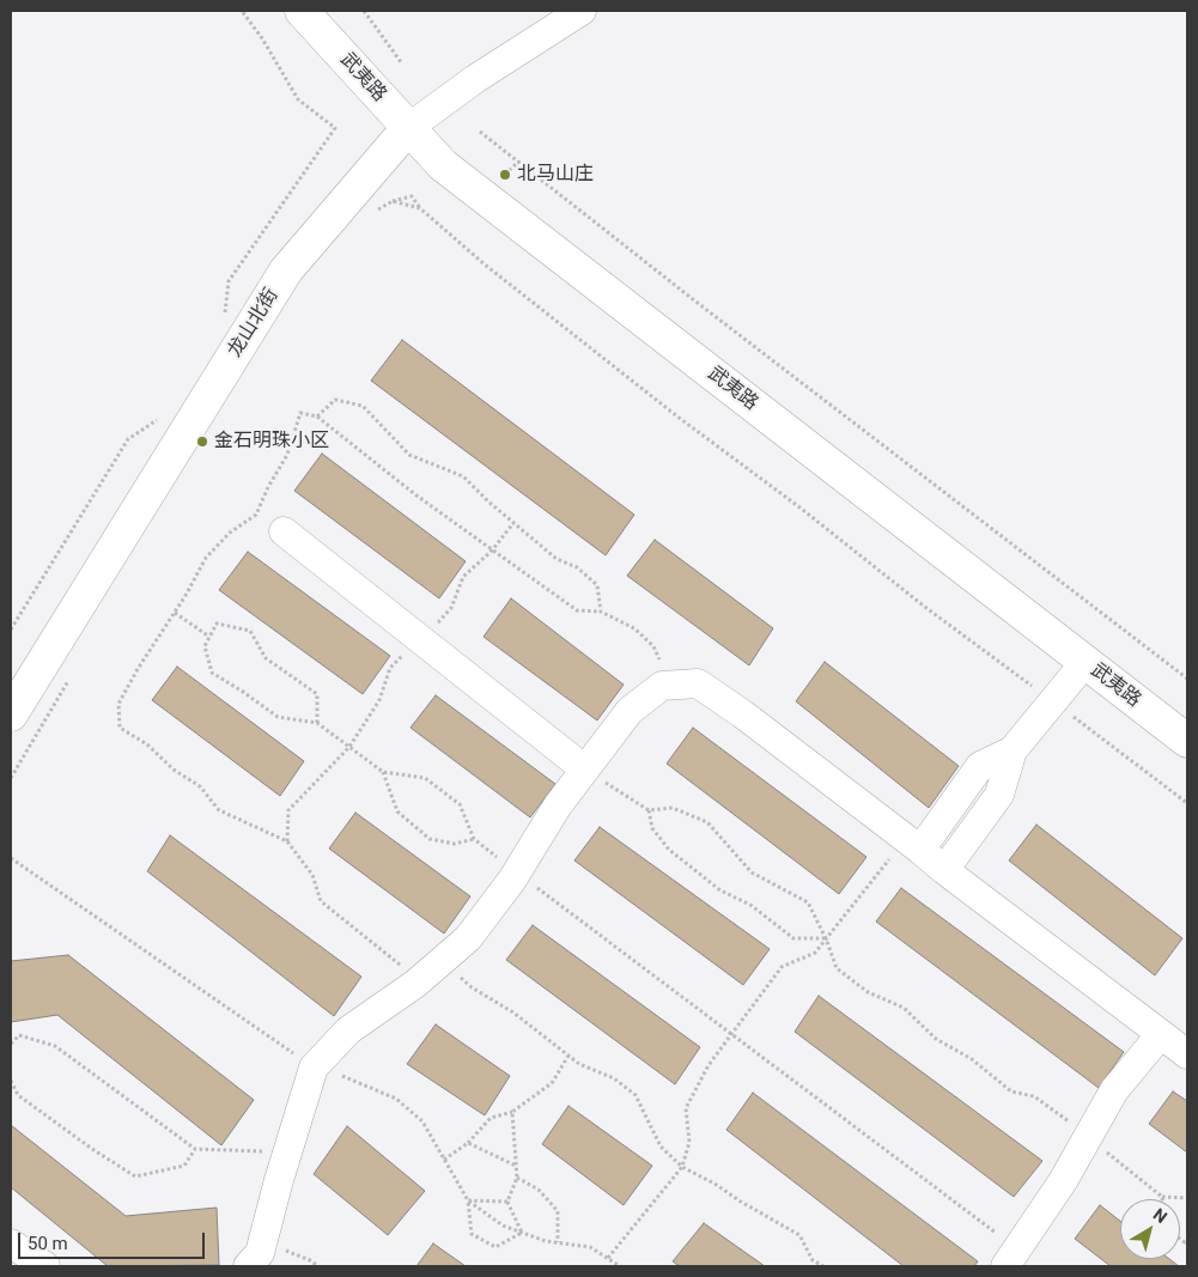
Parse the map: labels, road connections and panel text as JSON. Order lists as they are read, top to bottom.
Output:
{
  "streets": {
    "main road": ["武夷路", "龙山北街"]
  },
  "crossings": [
    ["武夷路", "龙山北街"]
  ],
  "places": ["北马山庄", "金石明珠小区"],
  "scale_bar": "50 m",
  "north": "top right"
}
